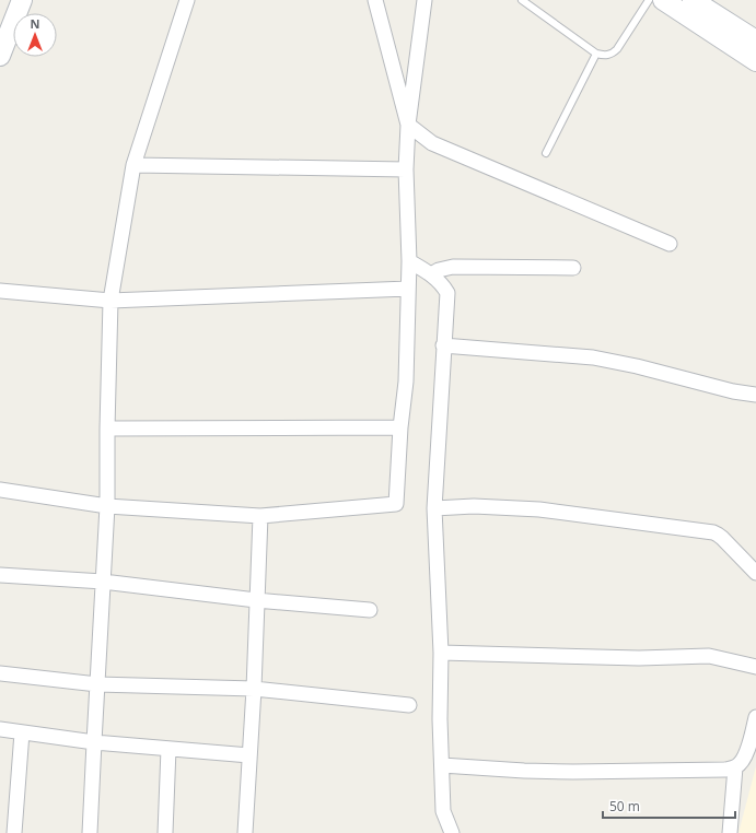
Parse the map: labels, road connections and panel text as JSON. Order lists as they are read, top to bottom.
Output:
{
  "scale_bar": "50 m",
  "north": "top"
}
